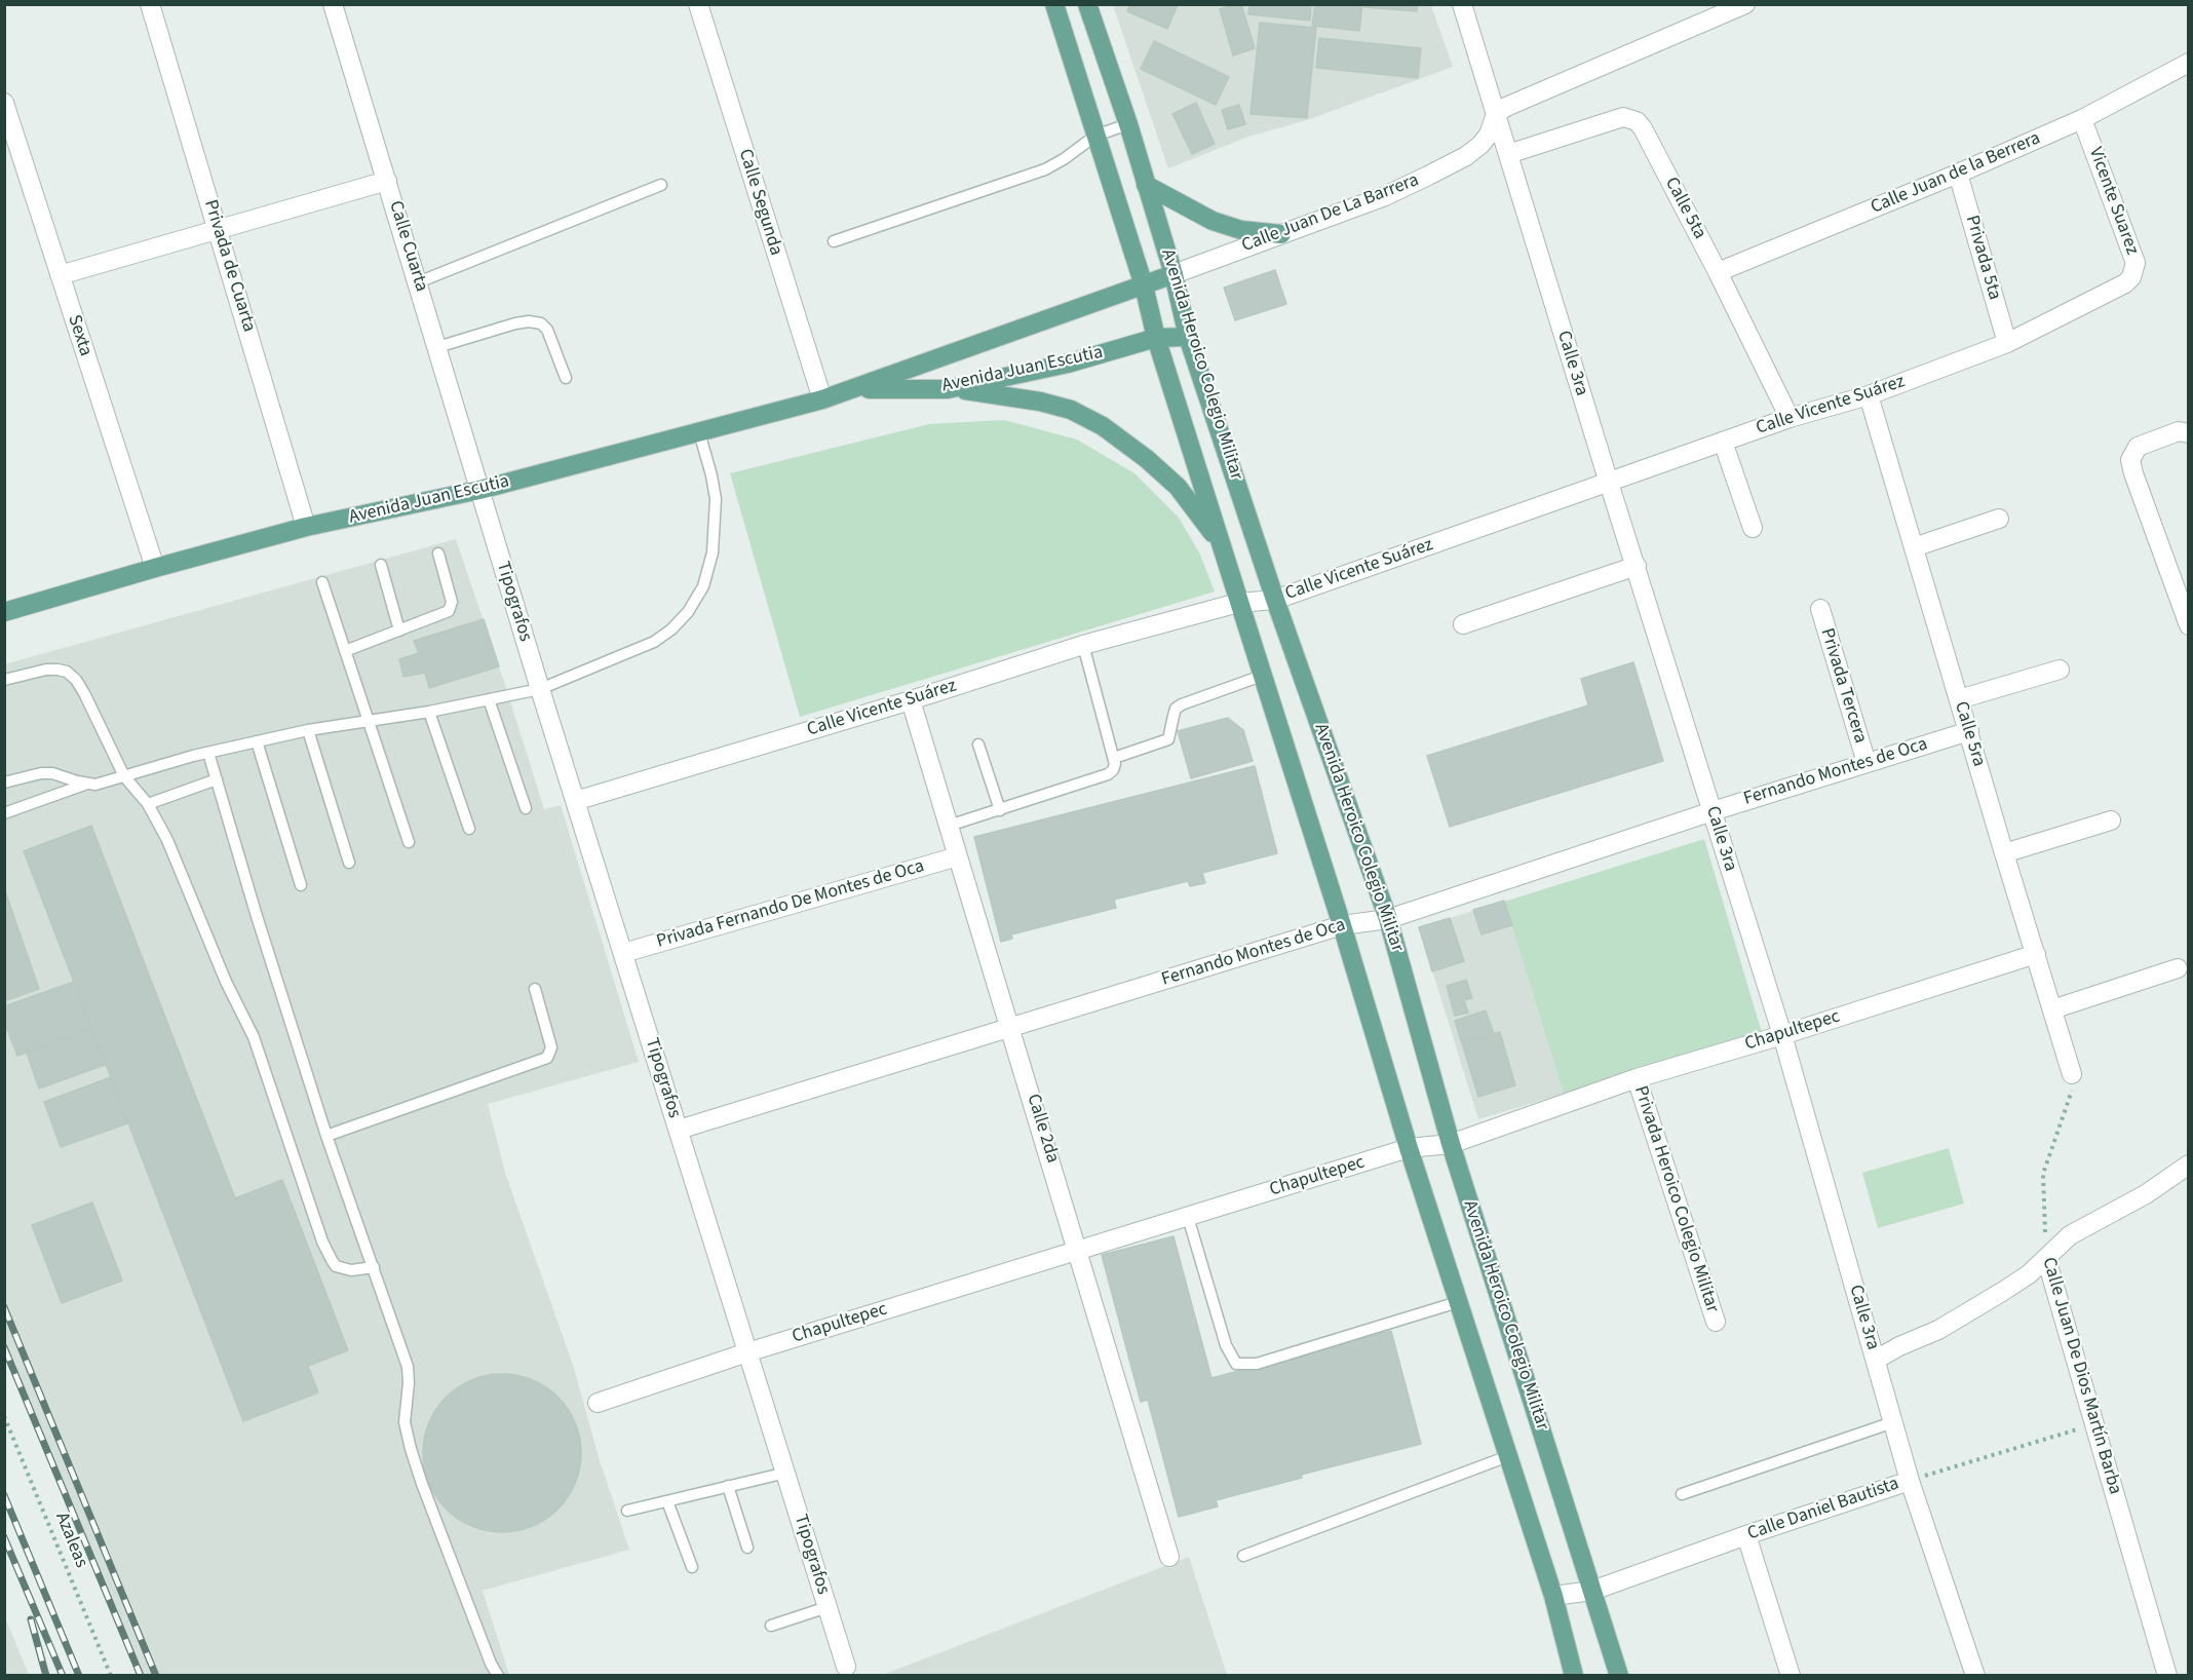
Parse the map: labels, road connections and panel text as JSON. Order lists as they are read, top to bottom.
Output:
{
  "streets": {
    "main road": ["Calle Juan De La Barrera", "Avenida Heroico Colegio Militar", "Avenida Juan Escutia"],
    "street": [
      "Calle Juan de la Berrera",
      "Vicente Suarez",
      "Calle Segunda",
      "Calle 5ta",
      "Calle Cuarta",
      "Privada 5ta",
      "Privada de Cuarta",
      "Sexta",
      "Calle 3ra",
      "Calle Vicente Suárez",
      "Tipografos",
      "Privada Tercera",
      "Calle 5ra",
      "Fernando Montes de Oca",
      "Privada Fernando De Montes de Oca",
      "Chapultepec",
      "Calle 2da",
      "Privada Heroico Colegio Militar",
      "Calle Juan De Dios Martín Barba",
      "Calle Daniel Bautista"
    ],
    "path": ["Azaleas"]
  },
  "crossings": [
    ["Calle Juan de la Berrera", "Vicente Suarez"],
    ["Calle Juan de la Berrera", "Calle 5ta"],
    ["Calle Juan de la Berrera", "Privada 5ta"],
    ["Vicente Suarez", "Calle Vicente Suárez"],
    ["Calle Segunda", "Avenida Juan Escutia"],
    ["Calle 5ta", "Calle 3ra"],
    ["Calle 5ta", "Calle Vicente Suárez"],
    ["Calle Juan De La Barrera", "Calle 3ra"],
    ["Calle Juan De La Barrera", "Avenida Heroico Colegio Militar"],
    ["Calle Juan De La Barrera", "Avenida Juan Escutia"],
    ["Calle Cuarta", "Avenida Juan Escutia"],
    ["Calle Cuarta", "Tipografos"],
    ["Privada 5ta", "Calle Vicente Suárez"],
    ["Privada de Cuarta", "Avenida Juan Escutia"],
    ["Sexta", "Avenida Juan Escutia"],
    ["Calle 3ra", "Calle Vicente Suárez"],
    ["Calle 3ra", "Fernando Montes de Oca"],
    ["Calle 3ra", "Chapultepec"],
    ["Calle 3ra", "Calle Daniel Bautista"],
    ["Avenida Heroico Colegio Militar", "Avenida Juan Escutia"],
    ["Avenida Heroico Colegio Militar", "Calle Vicente Suárez"],
    ["Avenida Heroico Colegio Militar", "Fernando Montes de Oca"],
    ["Avenida Heroico Colegio Militar", "Chapultepec"],
    ["Avenida Heroico Colegio Militar", "Calle Daniel Bautista"],
    ["Avenida Juan Escutia", "Tipografos"],
    ["Calle Vicente Suárez", "Tipografos"],
    ["Calle Vicente Suárez", "Calle 5ra"],
    ["Calle Vicente Suárez", "Calle 2da"],
    ["Tipografos", "Fernando Montes de Oca"],
    ["Tipografos", "Privada Fernando De Montes de Oca"],
    ["Tipografos", "Chapultepec"],
    ["Privada Tercera", "Fernando Montes de Oca"],
    ["Calle 5ra", "Fernando Montes de Oca"],
    ["Calle 5ra", "Chapultepec"],
    ["Calle 5ra", "Calle Juan De Dios Martín Barba"],
    ["Fernando Montes de Oca", "Calle 2da"],
    ["Privada Fernando De Montes de Oca", "Calle 2da"],
    ["Chapultepec", "Calle 2da"],
    ["Chapultepec", "Privada Heroico Colegio Militar"],
    ["Calle Juan De Dios Martín Barba", "Calle Daniel Bautista"]
  ]
}
